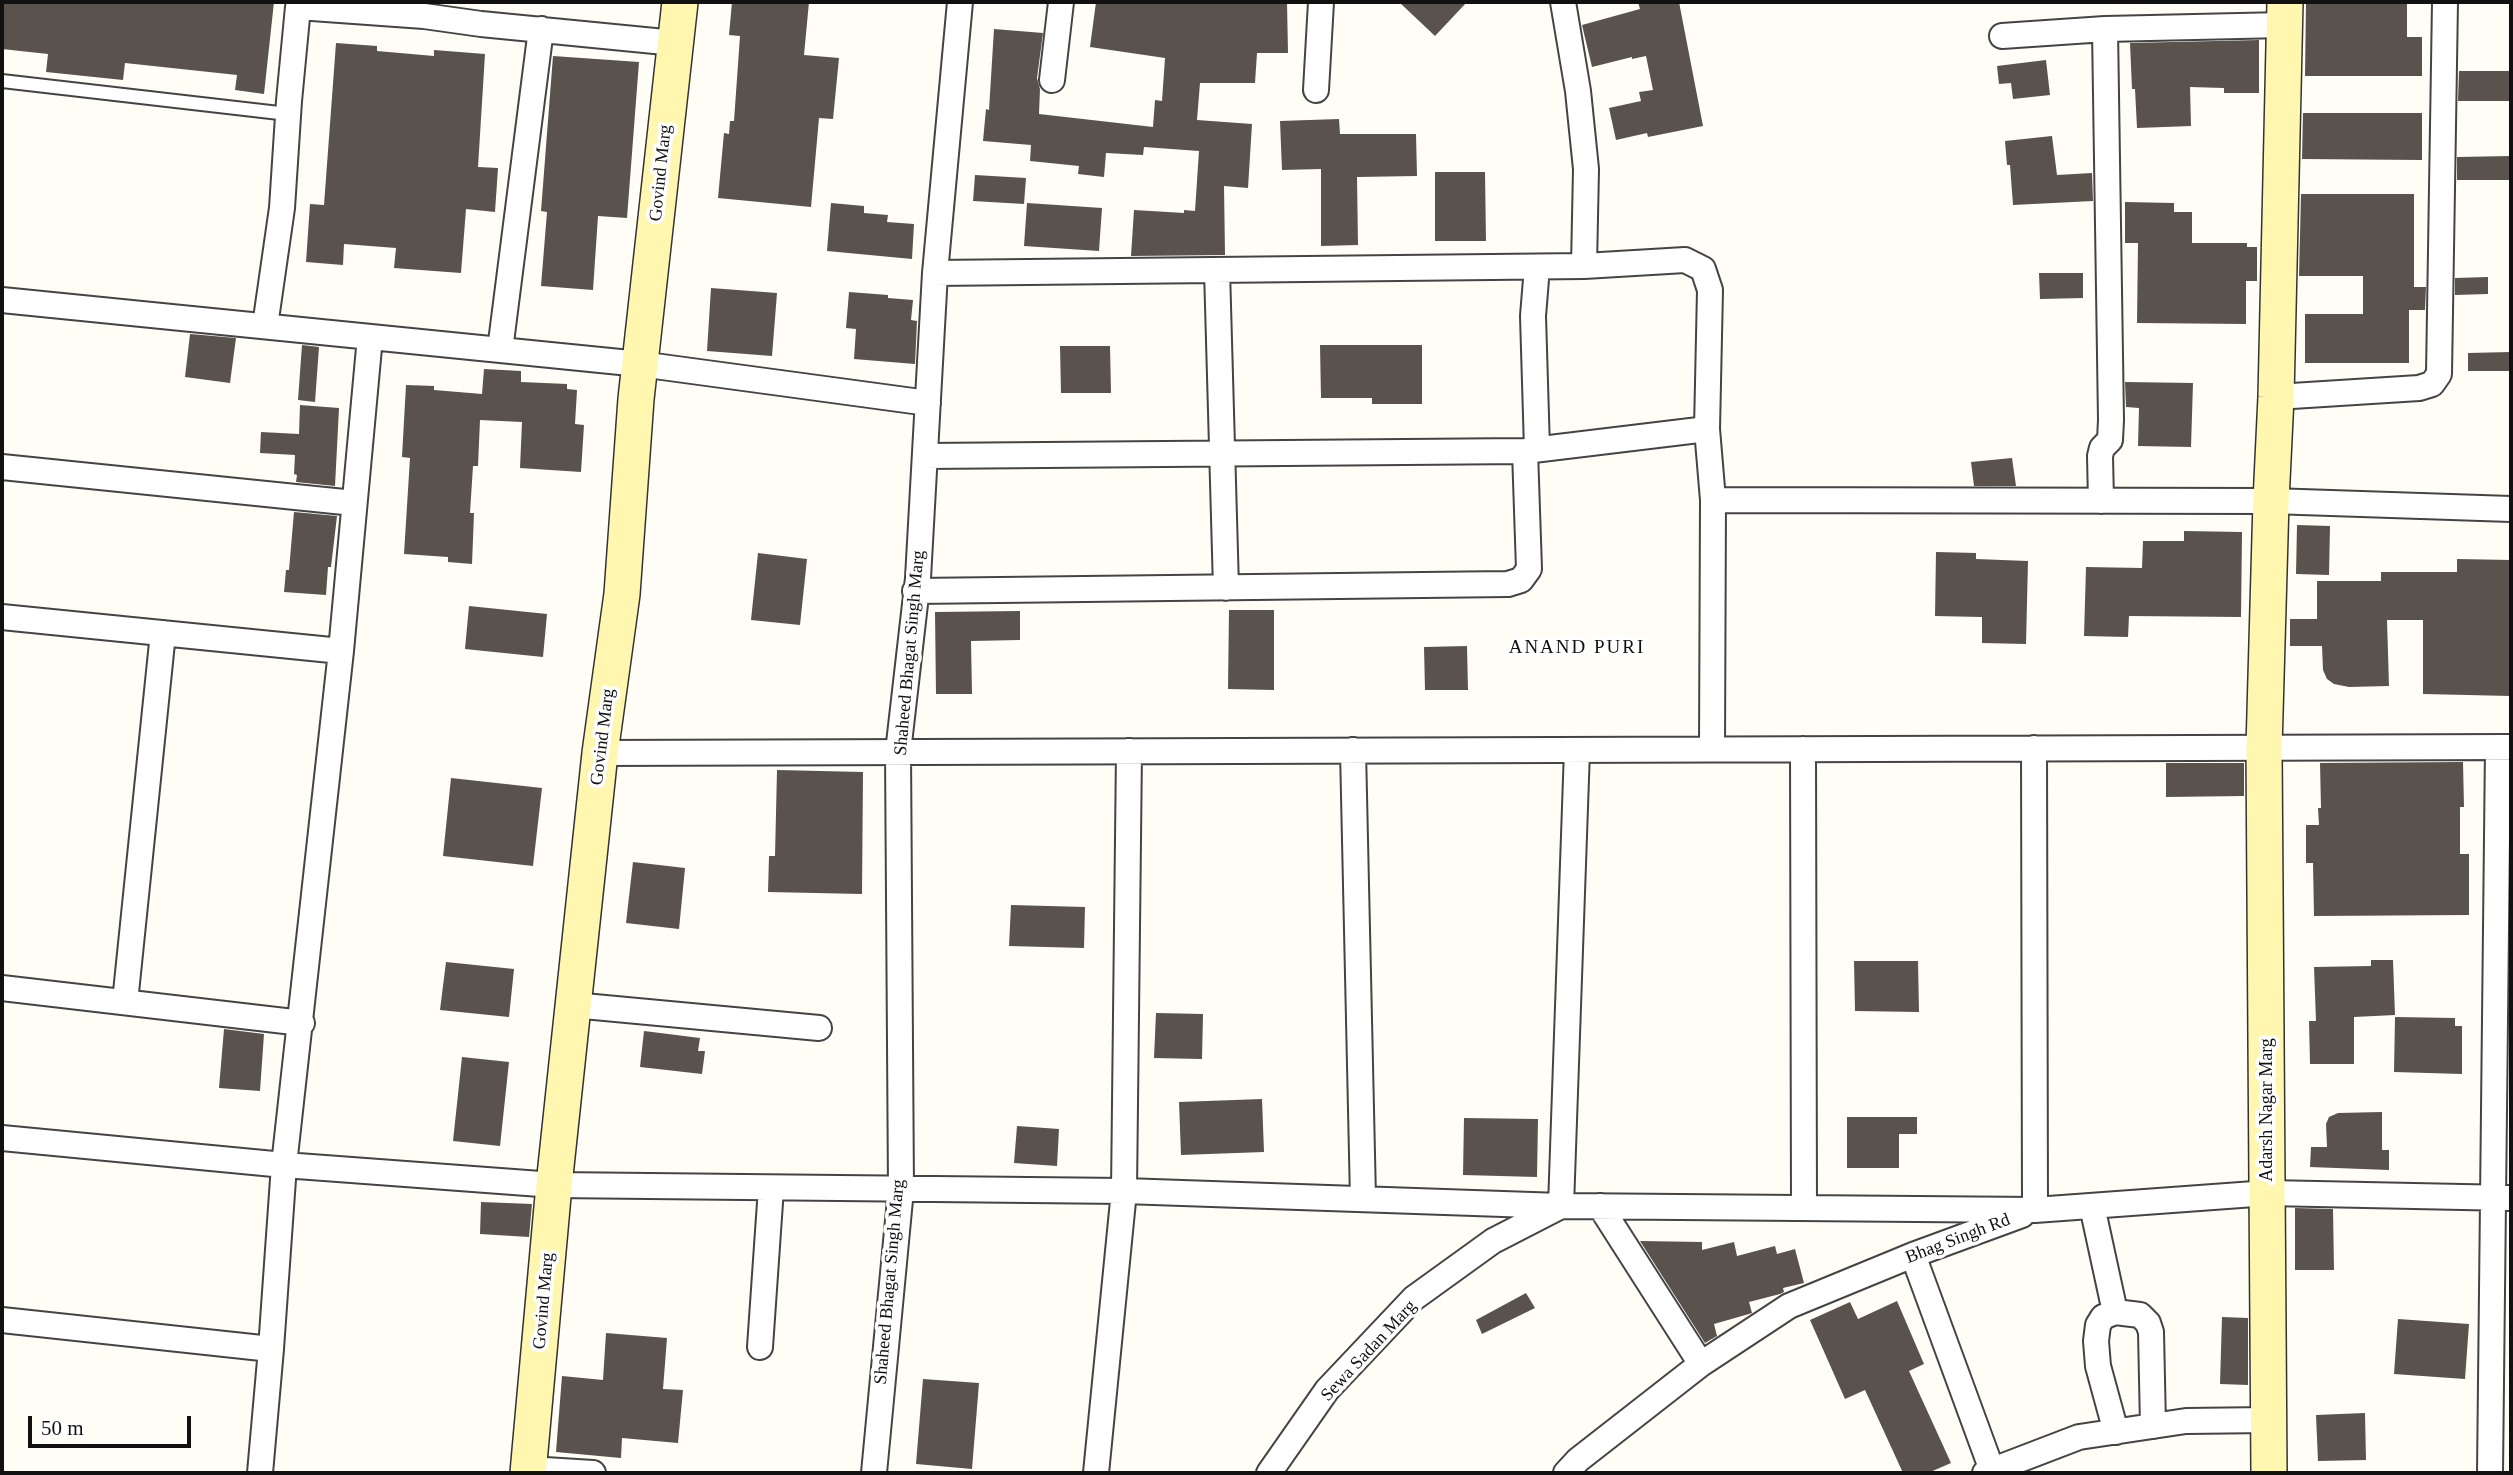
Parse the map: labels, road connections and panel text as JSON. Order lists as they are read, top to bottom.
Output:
{
  "streets": {
    "street": [
      "Govind Marg",
      "Shaheed Bhagat Singh Marg",
      "Adarsh Nagar Marg",
      "Bhag Singh Rd",
      "Sewa Sadan Marg"
    ]
  },
  "districts": ["ANAND PURI"],
  "scale_bar": "50 m"
}
